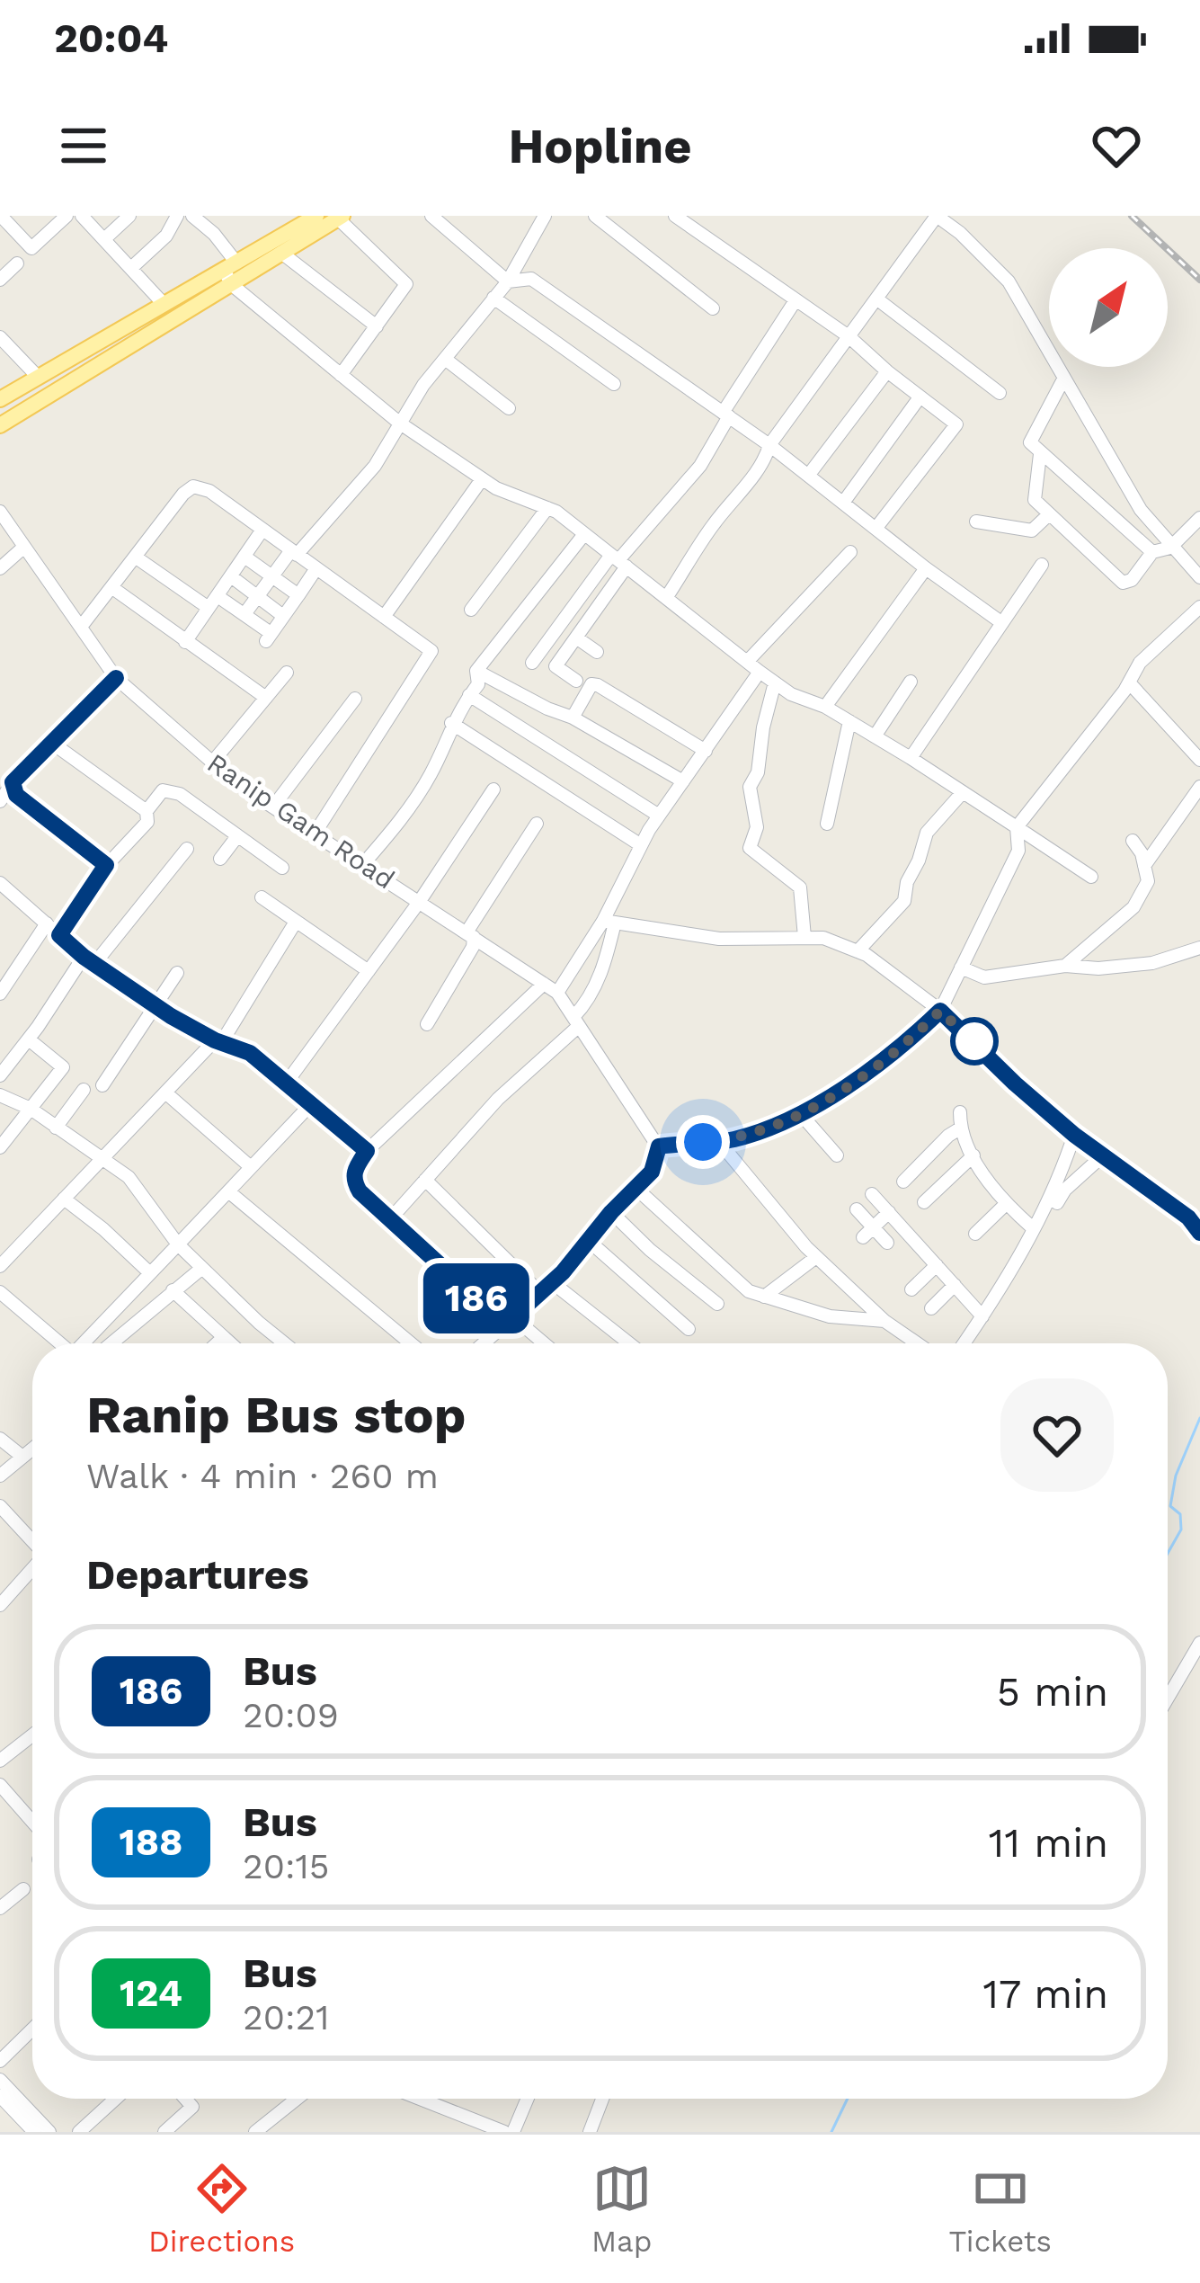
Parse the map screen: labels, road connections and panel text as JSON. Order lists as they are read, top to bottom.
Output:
{
  "streets": {
    "street": ["Ranip Gam Road"]
  },
  "lines": ["bus line 186"],
  "north": "top right",
  "page": {
    "status": "20:04",
    "header": "Hopline",
    "on_map": "186",
    "heading": [
      ["Ranip Bus stop", "Walk · 4 min · 260 m"],
      "Departures"
    ],
    "list": [
      {
        "mark": "186",
        "name": "Bus",
        "note": "20:09",
        "value": "5 min"
      },
      {
        "mark": "188",
        "name": "Bus",
        "note": "20:15",
        "value": "11 min"
      },
      {
        "mark": "124",
        "name": "Bus",
        "note": "20:21",
        "value": "17 min"
      }
    ],
    "tabs": ["Directions", "Map", "Tickets"]
  }
}
